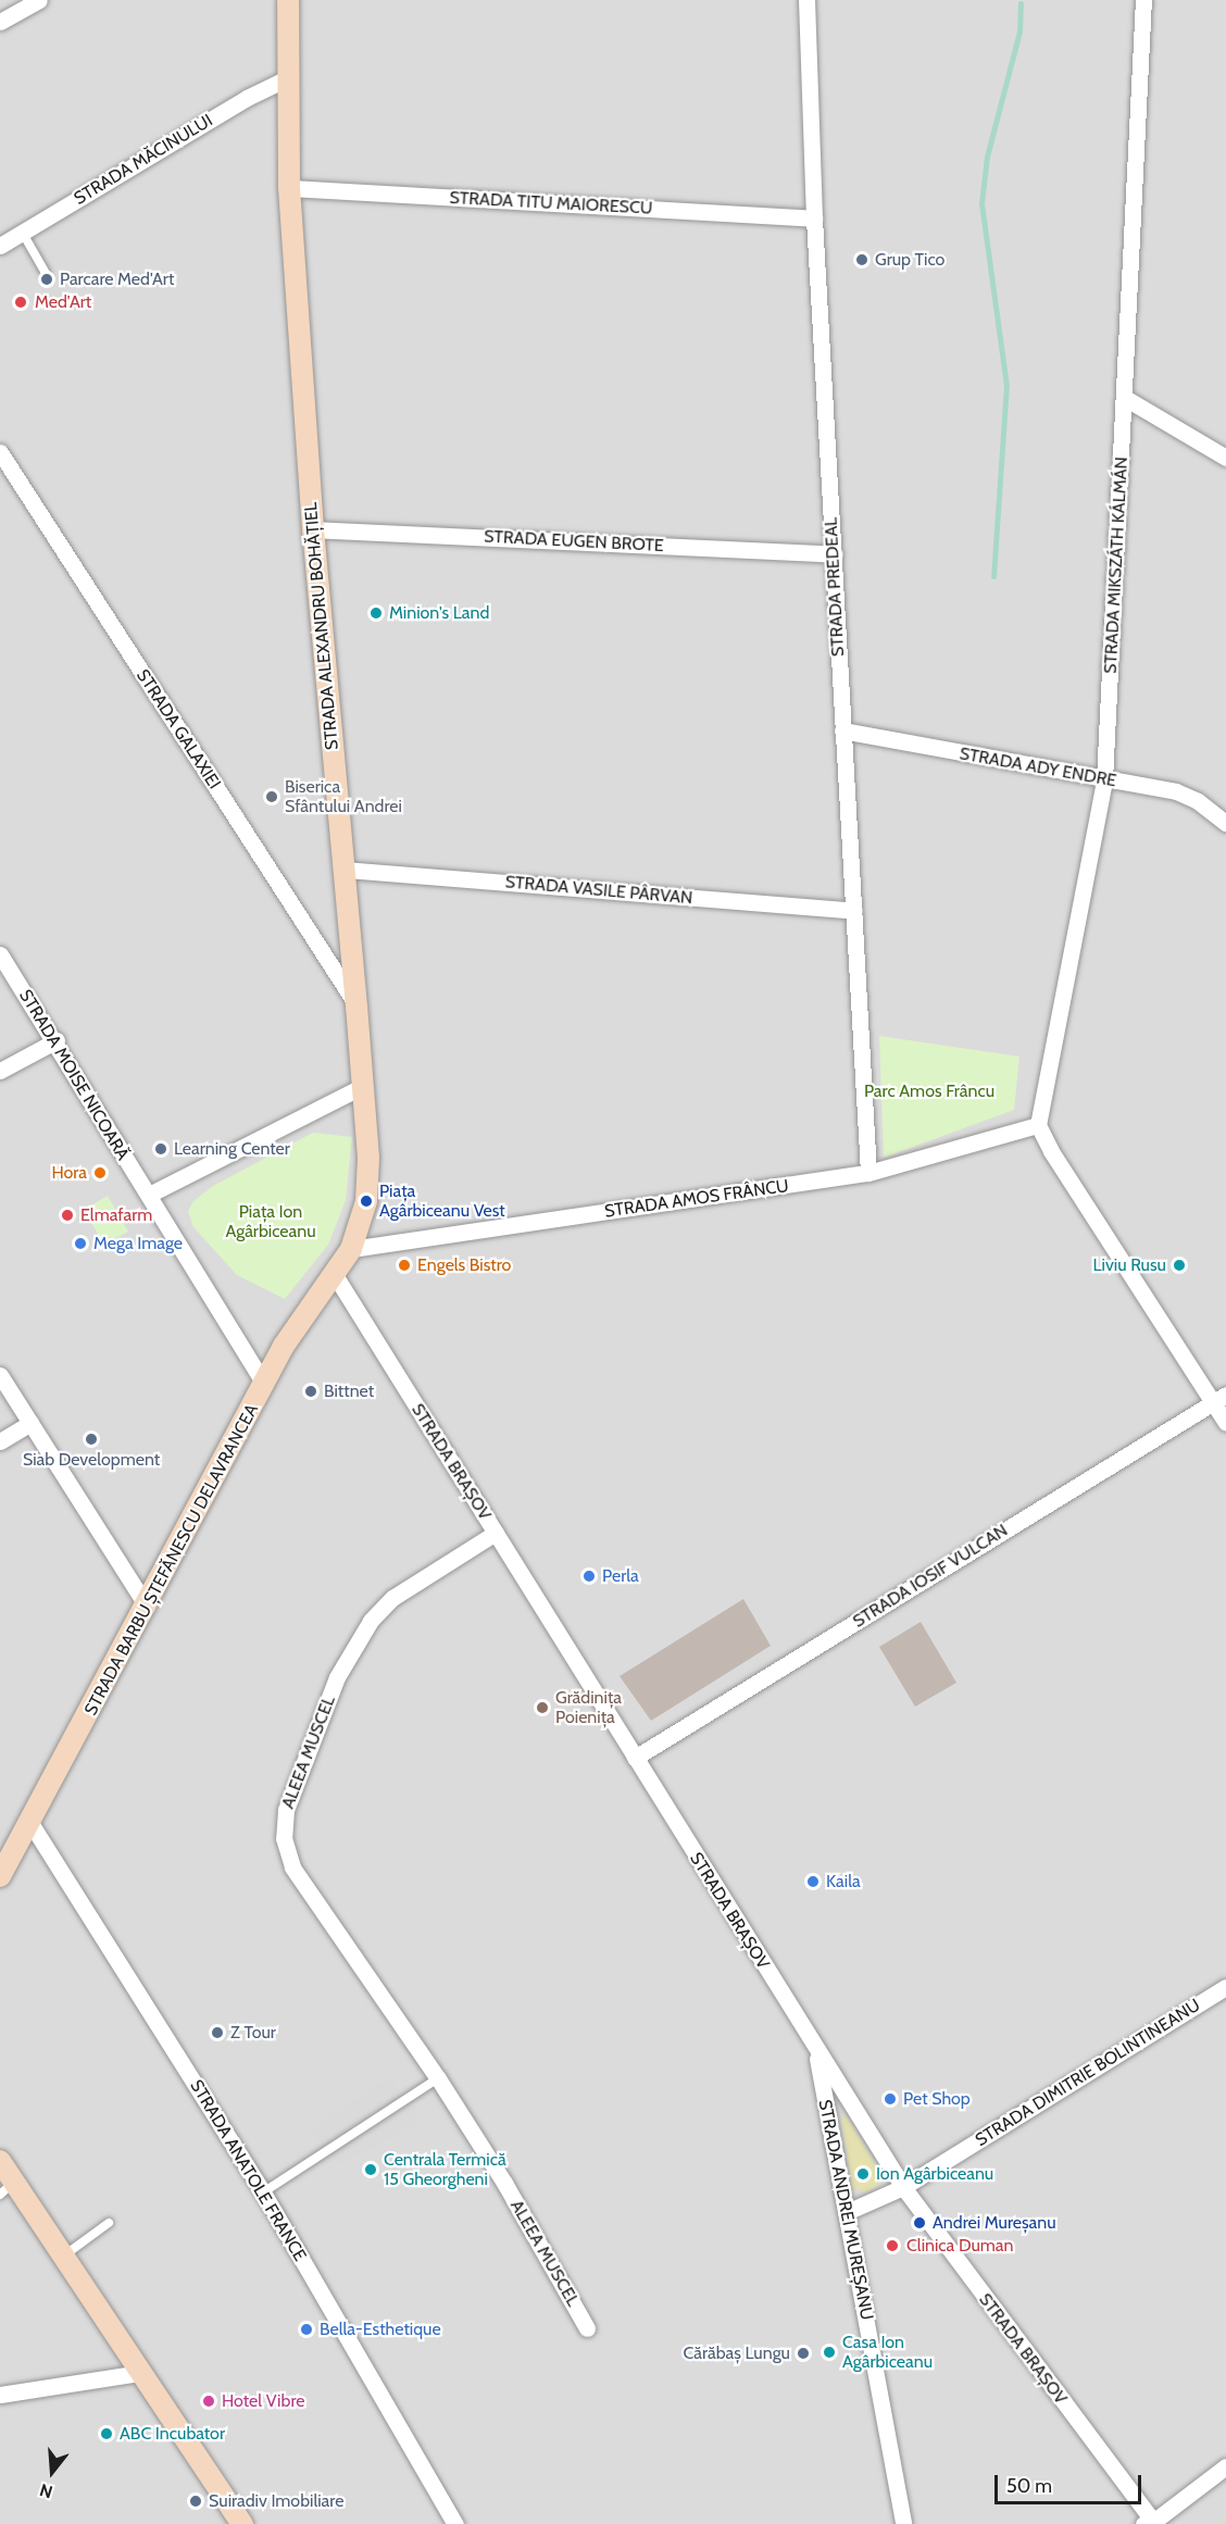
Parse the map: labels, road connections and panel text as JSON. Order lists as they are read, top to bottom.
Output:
{
  "streets": {
    "main road": ["STRADA ALEXANDRU BOHĂȚIEL", "STRADA BARBU ȘTEFĂNESCU DELAVRANCEA"],
    "street": [
      "STRADA MĂCINULUI",
      "STRADA TITU MAIORESCU",
      "STRADA EUGEN BROTE",
      "STRADA MIKSZÁTH KÁLMÁN",
      "STRADA PREDEAL",
      "STRADA GALAXIEI",
      "STRADA ADY ENDRE",
      "STRADA VASILE PÂRVAN",
      "STRADA MOISE NICOARĂ",
      "STRADA AMOS FRÂNCU",
      "STRADA BRAȘOV",
      "STRADA IOSIF VULCAN",
      "ALEEA MUSCEL",
      "STRADA DIMITRIE BOLINTINEANU",
      "STRADA ANATOLE FRANCE",
      "STRADA ANDREI MUREȘANU"
    ]
  },
  "crossings": [
    ["STRADA MĂCINULUI", "STRADA ALEXANDRU BOHĂȚIEL"],
    ["STRADA TITU MAIORESCU", "STRADA PREDEAL"],
    ["STRADA TITU MAIORESCU", "STRADA ALEXANDRU BOHĂȚIEL"],
    ["STRADA EUGEN BROTE", "STRADA PREDEAL"],
    ["STRADA EUGEN BROTE", "STRADA ALEXANDRU BOHĂȚIEL"],
    ["STRADA MIKSZÁTH KÁLMÁN", "STRADA ADY ENDRE"],
    ["STRADA MIKSZÁTH KÁLMÁN", "STRADA AMOS FRÂNCU"],
    ["STRADA PREDEAL", "STRADA ADY ENDRE"],
    ["STRADA PREDEAL", "STRADA VASILE PÂRVAN"],
    ["STRADA PREDEAL", "STRADA AMOS FRÂNCU"],
    ["STRADA ALEXANDRU BOHĂȚIEL", "STRADA GALAXIEI"],
    ["STRADA ALEXANDRU BOHĂȚIEL", "STRADA VASILE PÂRVAN"],
    ["STRADA ALEXANDRU BOHĂȚIEL", "STRADA AMOS FRÂNCU"],
    ["STRADA ALEXANDRU BOHĂȚIEL", "STRADA BARBU ȘTEFĂNESCU DELAVRANCEA"],
    ["STRADA AMOS FRÂNCU", "STRADA BARBU ȘTEFĂNESCU DELAVRANCEA"],
    ["STRADA BRAȘOV", "STRADA BARBU ȘTEFĂNESCU DELAVRANCEA"],
    ["STRADA BRAȘOV", "STRADA IOSIF VULCAN"],
    ["STRADA BRAȘOV", "ALEEA MUSCEL"],
    ["STRADA BRAȘOV", "STRADA DIMITRIE BOLINTINEANU"],
    ["STRADA BRAȘOV", "STRADA ANDREI MUREȘANU"],
    ["STRADA BARBU ȘTEFĂNESCU DELAVRANCEA", "STRADA ANATOLE FRANCE"],
    ["STRADA DIMITRIE BOLINTINEANU", "STRADA ANDREI MUREȘANU"]
  ],
  "parks": ["Parc Amos Frâncu", "Piața Ion Agârbiceanu"],
  "places": [
    "Grup Tico",
    "Parcare Med'Art",
    "Med'Art",
    "Minion's Land",
    "Biserica Sfântului Andrei",
    "Learning Center",
    "Hora",
    "Piața Agârbiceanu Vest",
    "Elmafarm",
    "Mega Image",
    "Engels Bistro",
    "Liviu Rusu",
    "Bittnet",
    "Siab Development",
    "Perla",
    "Grădinița Poienița",
    "Kaila",
    "Z Tour",
    "Pet Shop",
    "Centrala Termică 15 Gheorgheni",
    "Ion Agârbiceanu",
    "Andrei Mureșanu",
    "Clinica Duman",
    "Bella-Esthetique",
    "Casa Ion Agârbiceanu",
    "Cărăbaș Lungu",
    "Hotel Vibre",
    "ABC Incubator",
    "Suiradiv Imobiliare"
  ],
  "scale_bar": "50 m",
  "north": "bottom"
}
